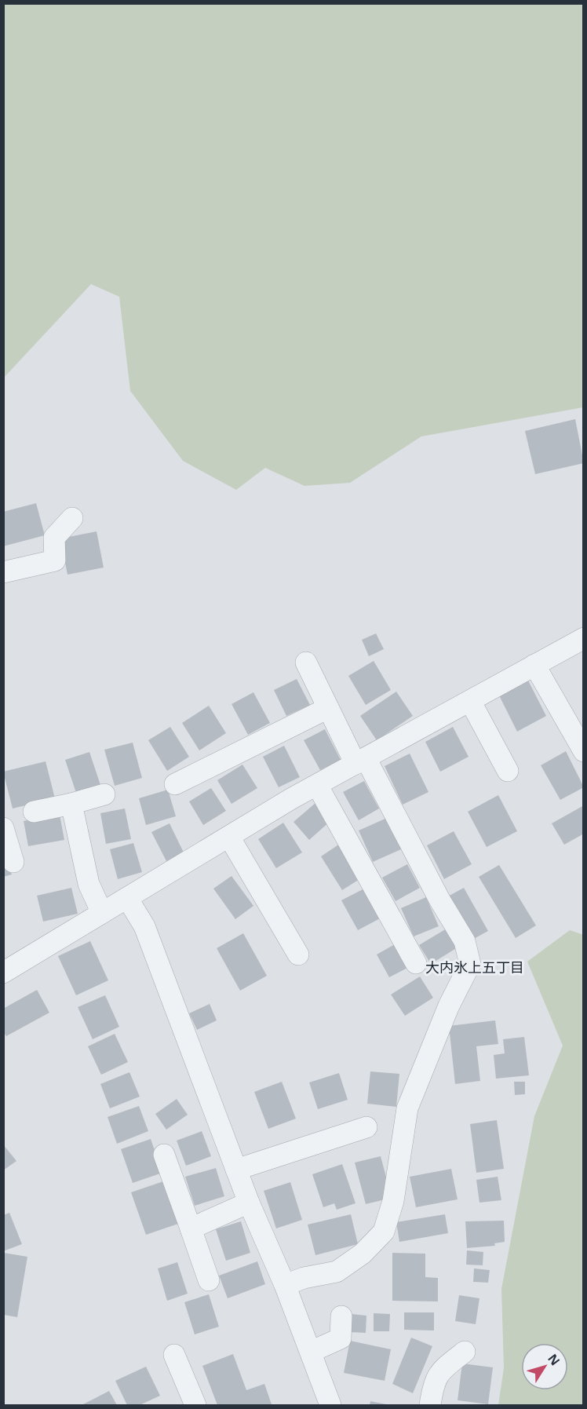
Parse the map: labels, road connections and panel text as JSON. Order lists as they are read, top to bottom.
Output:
{
  "districts": ["大内氷上五丁目"],
  "north": "top right"
}
